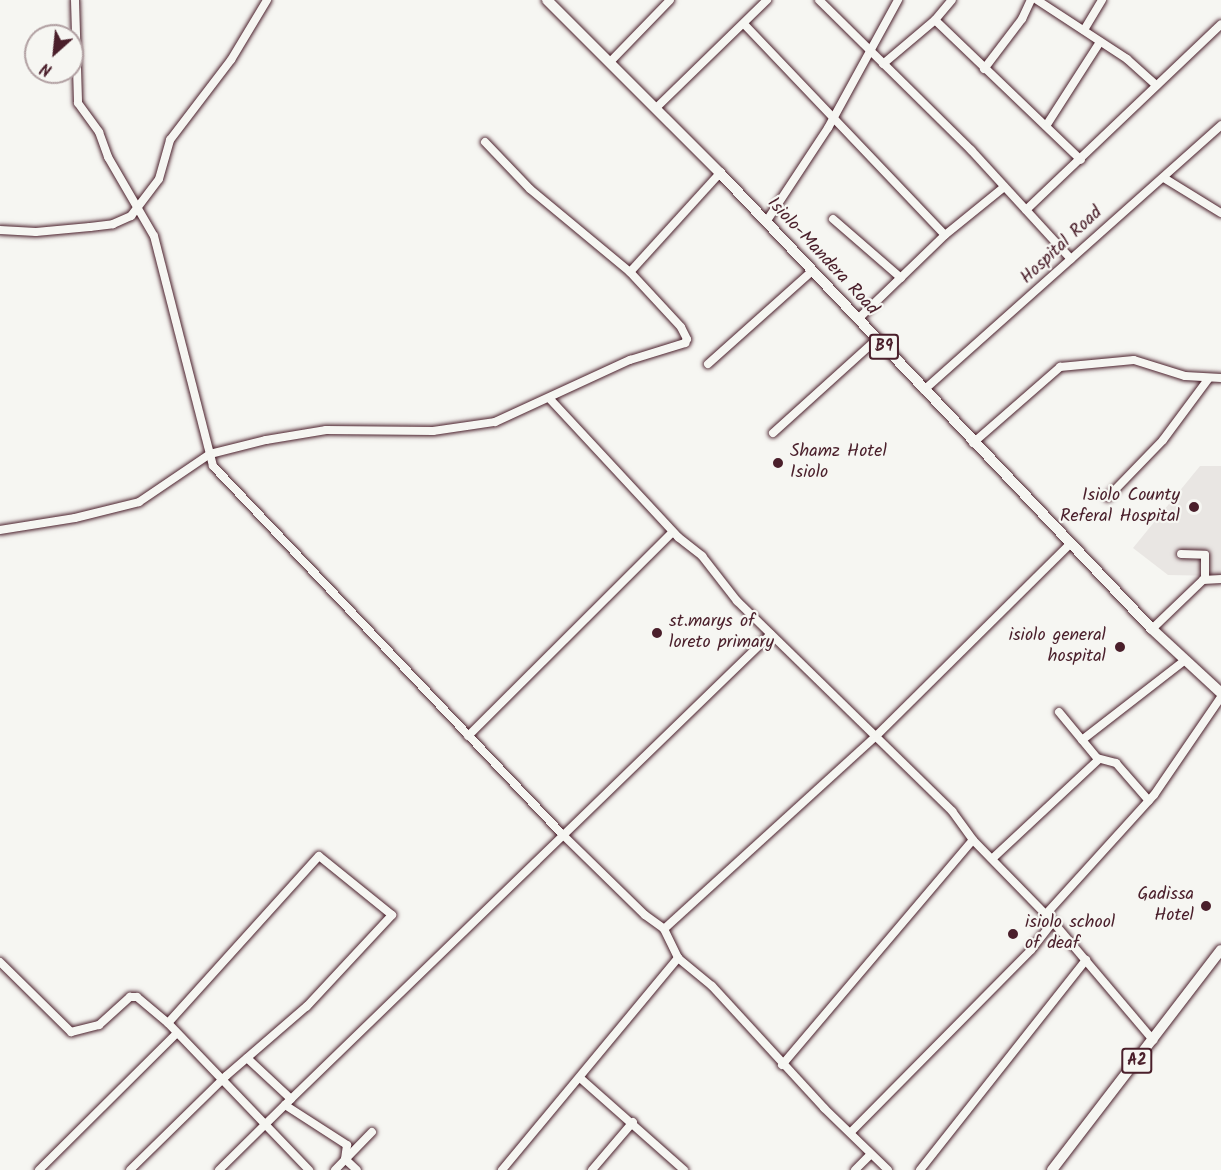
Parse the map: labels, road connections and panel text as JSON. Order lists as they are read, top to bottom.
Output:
{
  "streets": {
    "highway": ["Isiolo-Mandera Road", "B9", "A2"],
    "street": ["Hospital Road"]
  },
  "crossings": [
    ["Hospital Road", "Isiolo-Mandera Road"]
  ],
  "places": [
    "Shamz Hotel Isiolo",
    "Isiolo County Referal Hospital",
    "st.marys of loreto primary",
    "isiolo general hospital",
    "Gadissa Hotel",
    "isiolo school of deaf"
  ],
  "north": "bottom left"
}
